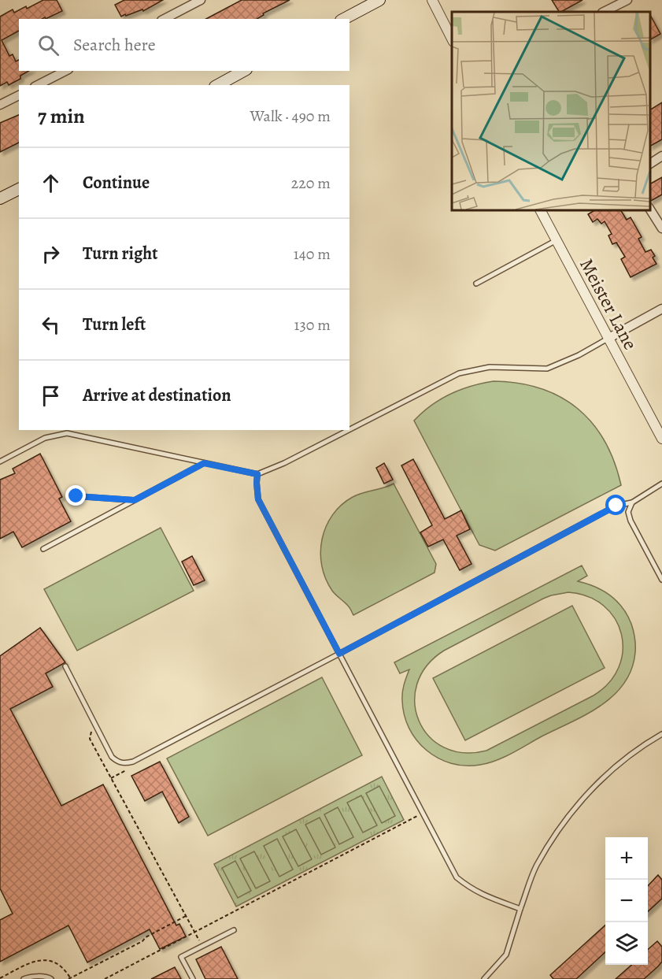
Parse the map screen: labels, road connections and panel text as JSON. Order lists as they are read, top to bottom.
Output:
{
  "streets": {
    "street": ["Meister Lane"]
  },
  "page": {
    "search": "Search here",
    "heading": ["7 min", "Walk · 490 m"],
    "list": [
      ["Continue", "220 m"],
      ["Turn right", "140 m"],
      ["Turn left", "130 m"],
      "Arrive at destination"
    ],
    "map_buttons": ["+", "−"]
  }
}
